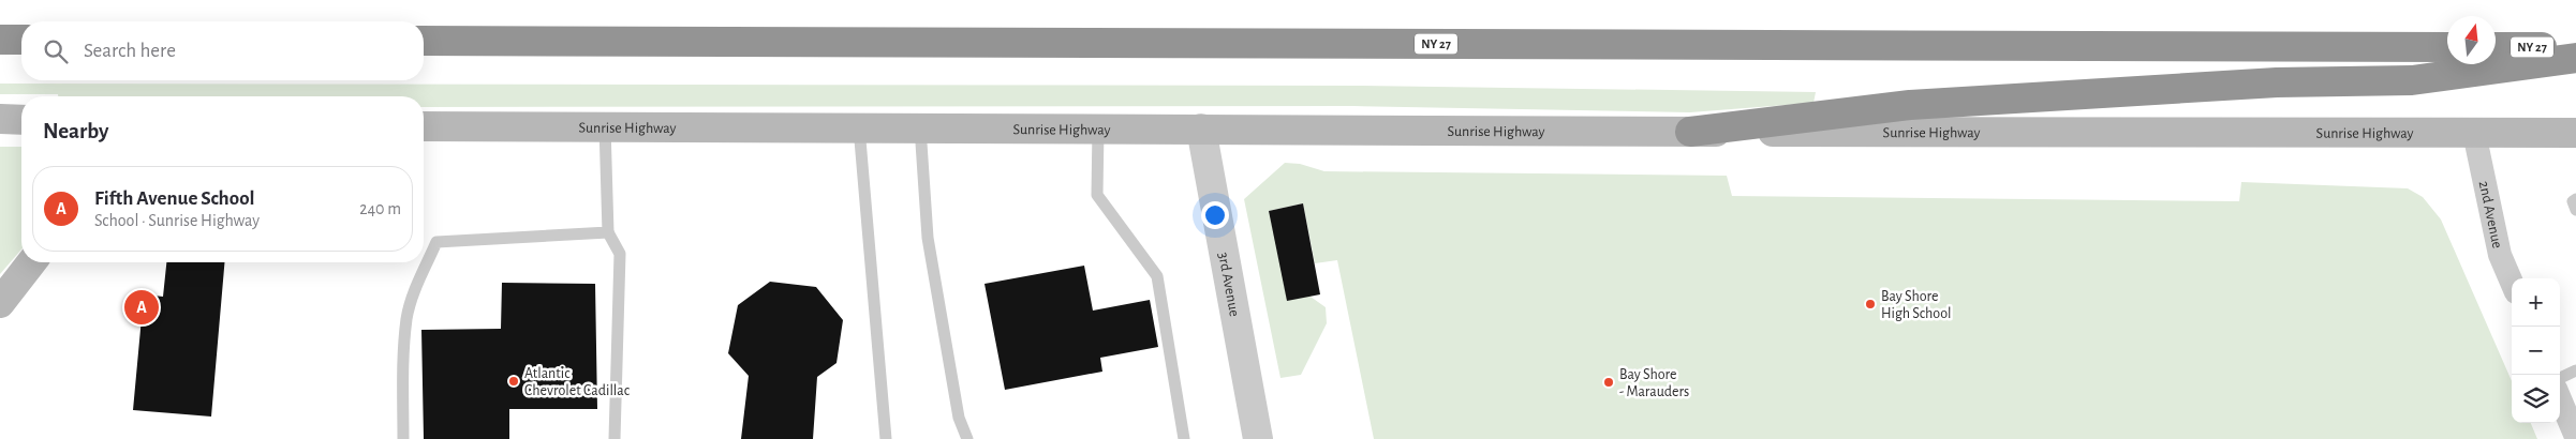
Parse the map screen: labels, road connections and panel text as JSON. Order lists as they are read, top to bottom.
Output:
{
  "streets": {
    "highway": ["NY 27"],
    "main road": ["Sunrise Highway"],
    "street": ["2nd Avenue", "3rd Avenue"]
  },
  "crossings": [
    ["Sunrise Highway", "2nd Avenue"],
    ["Sunrise Highway", "3rd Avenue"]
  ],
  "places": ["Bay Shore High School", "Atlantic Chevrolet Cadillac", "Bay Shore - Marauders"],
  "north": "top",
  "page": {
    "search": "Search here",
    "heading": "Nearby",
    "list": [
      {
        "mark": "A",
        "name": "Fifth Avenue School",
        "note": "School · Sunrise Highway",
        "value": "240 m"
      }
    ],
    "map_buttons": ["+", "−"],
    "pins": "A"
  }
}
